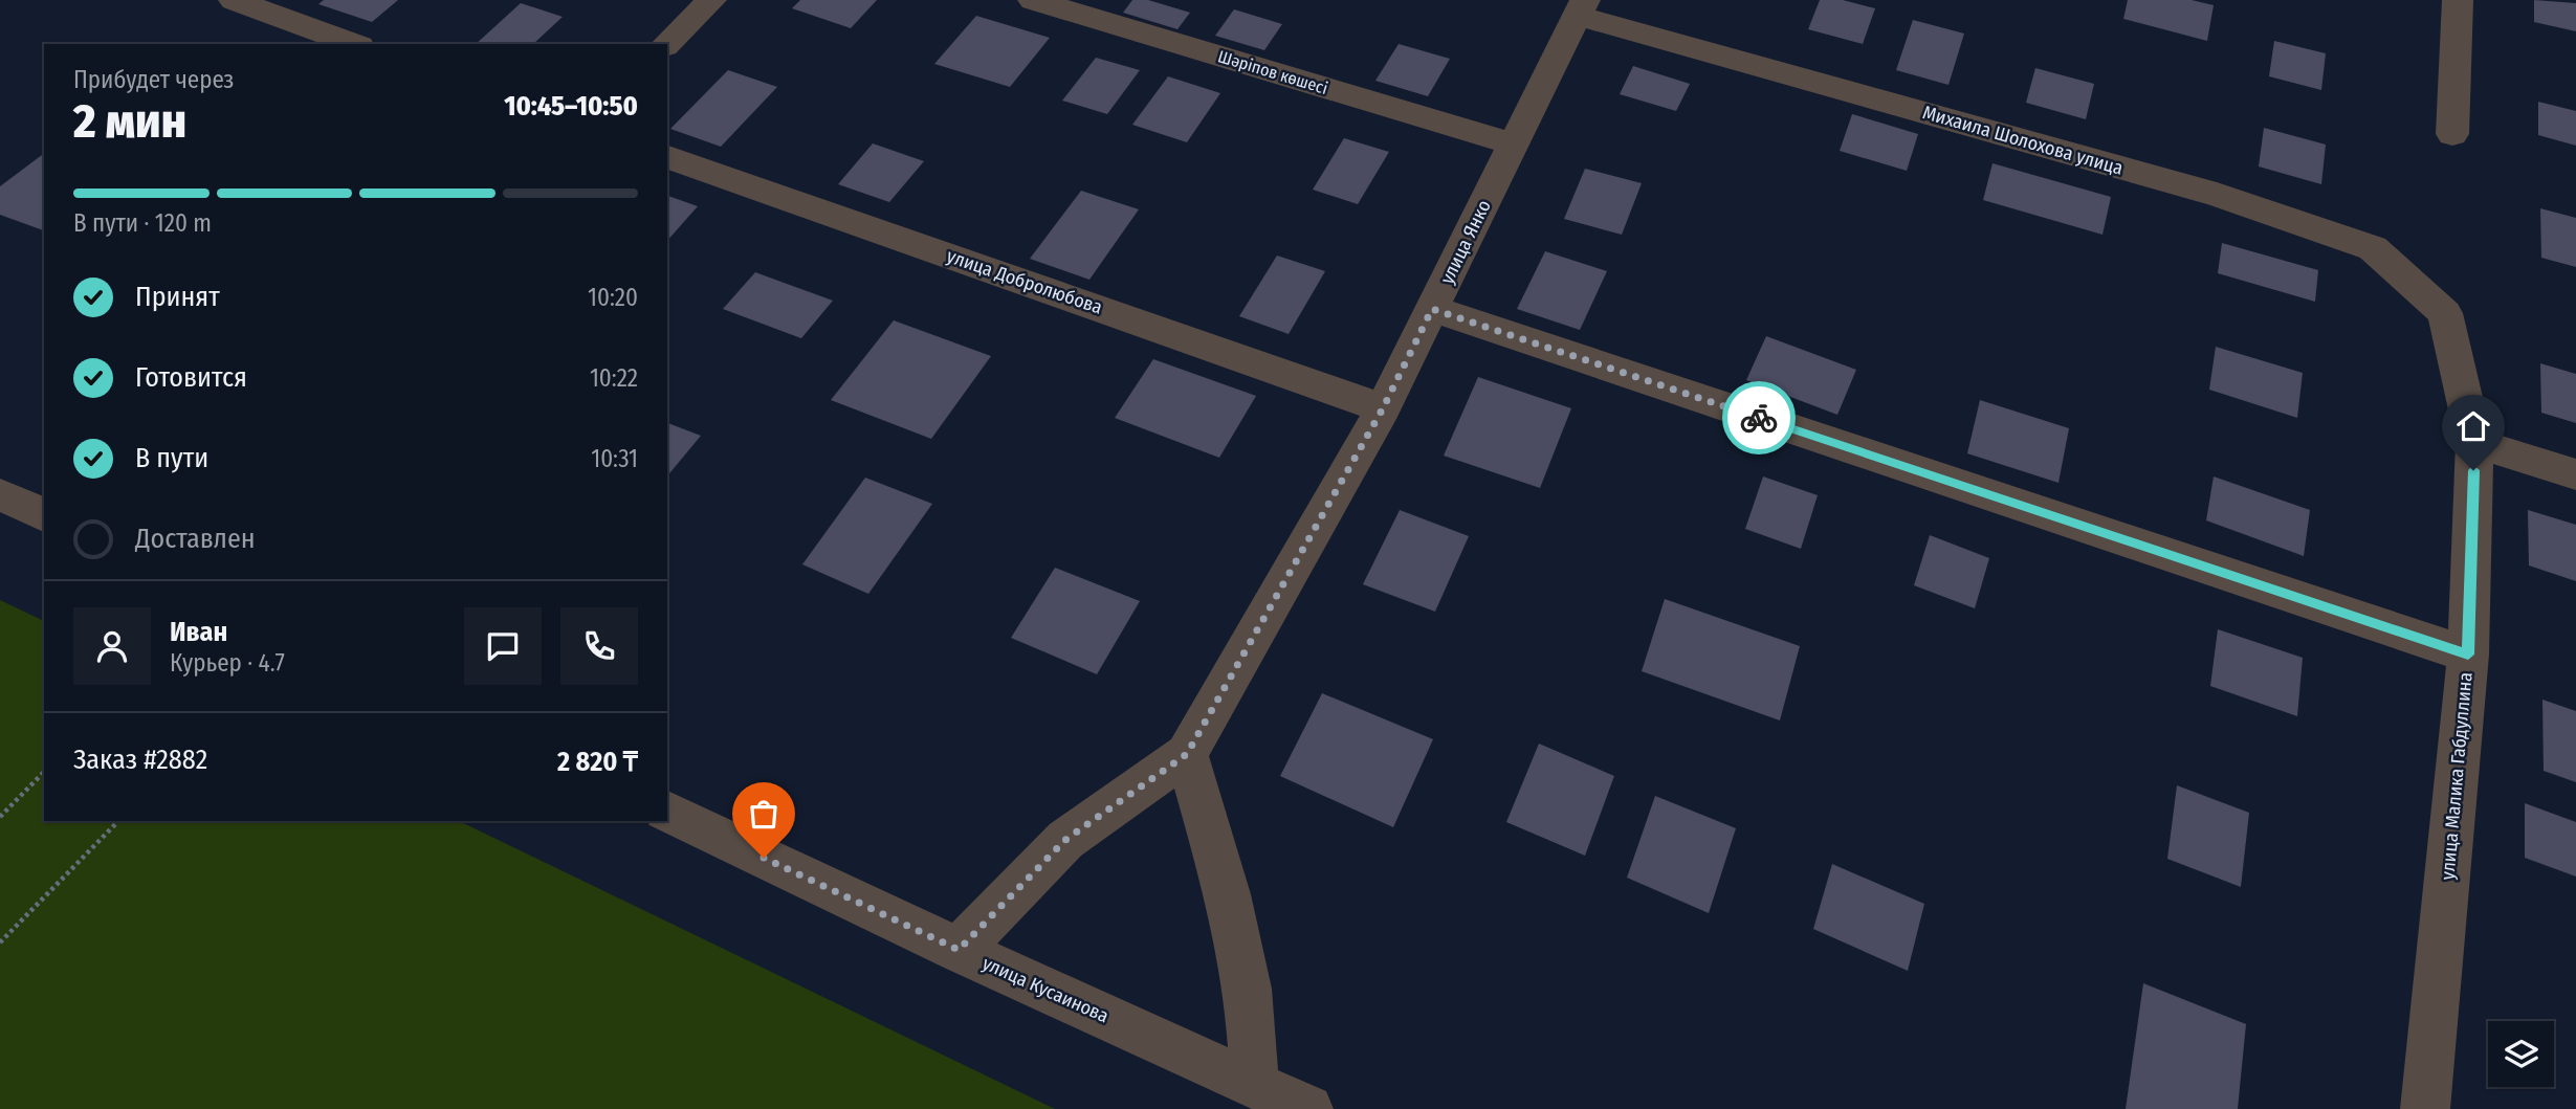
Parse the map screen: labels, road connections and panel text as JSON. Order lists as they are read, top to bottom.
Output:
{
  "streets": {
    "street": [
      "Шәріпов көшесі",
      "Михаила Шолохова улица",
      "улица Янко",
      "улица Добролюбова",
      "улица Малика Габдуллина",
      "улица Кусаинова"
    ]
  },
  "crossings": [
    ["Шәріпов көшесі", "улица Янко"],
    ["Михаила Шолохова улица", "улица Янко"],
    ["Михаила Шолохова улица", "улица Малика Габдуллина"],
    ["улица Янко", "улица Добролюбова"],
    ["улица Янко", "улица Кусаинова"]
  ],
  "page": {
    "heading": ["2 мин", "Прибудет через", "10:45–10:50"],
    "panel": [
      "Иван",
      "Курьер · 4.7",
      "Заказ #2882",
      "2 820 ₸"
    ],
    "bar": "В пути · 120 m",
    "list": [
      ["Принят", "10:20"],
      ["Готовится", "10:22"],
      ["В пути", "10:31"],
      "Доставлен"
    ]
  }
}
